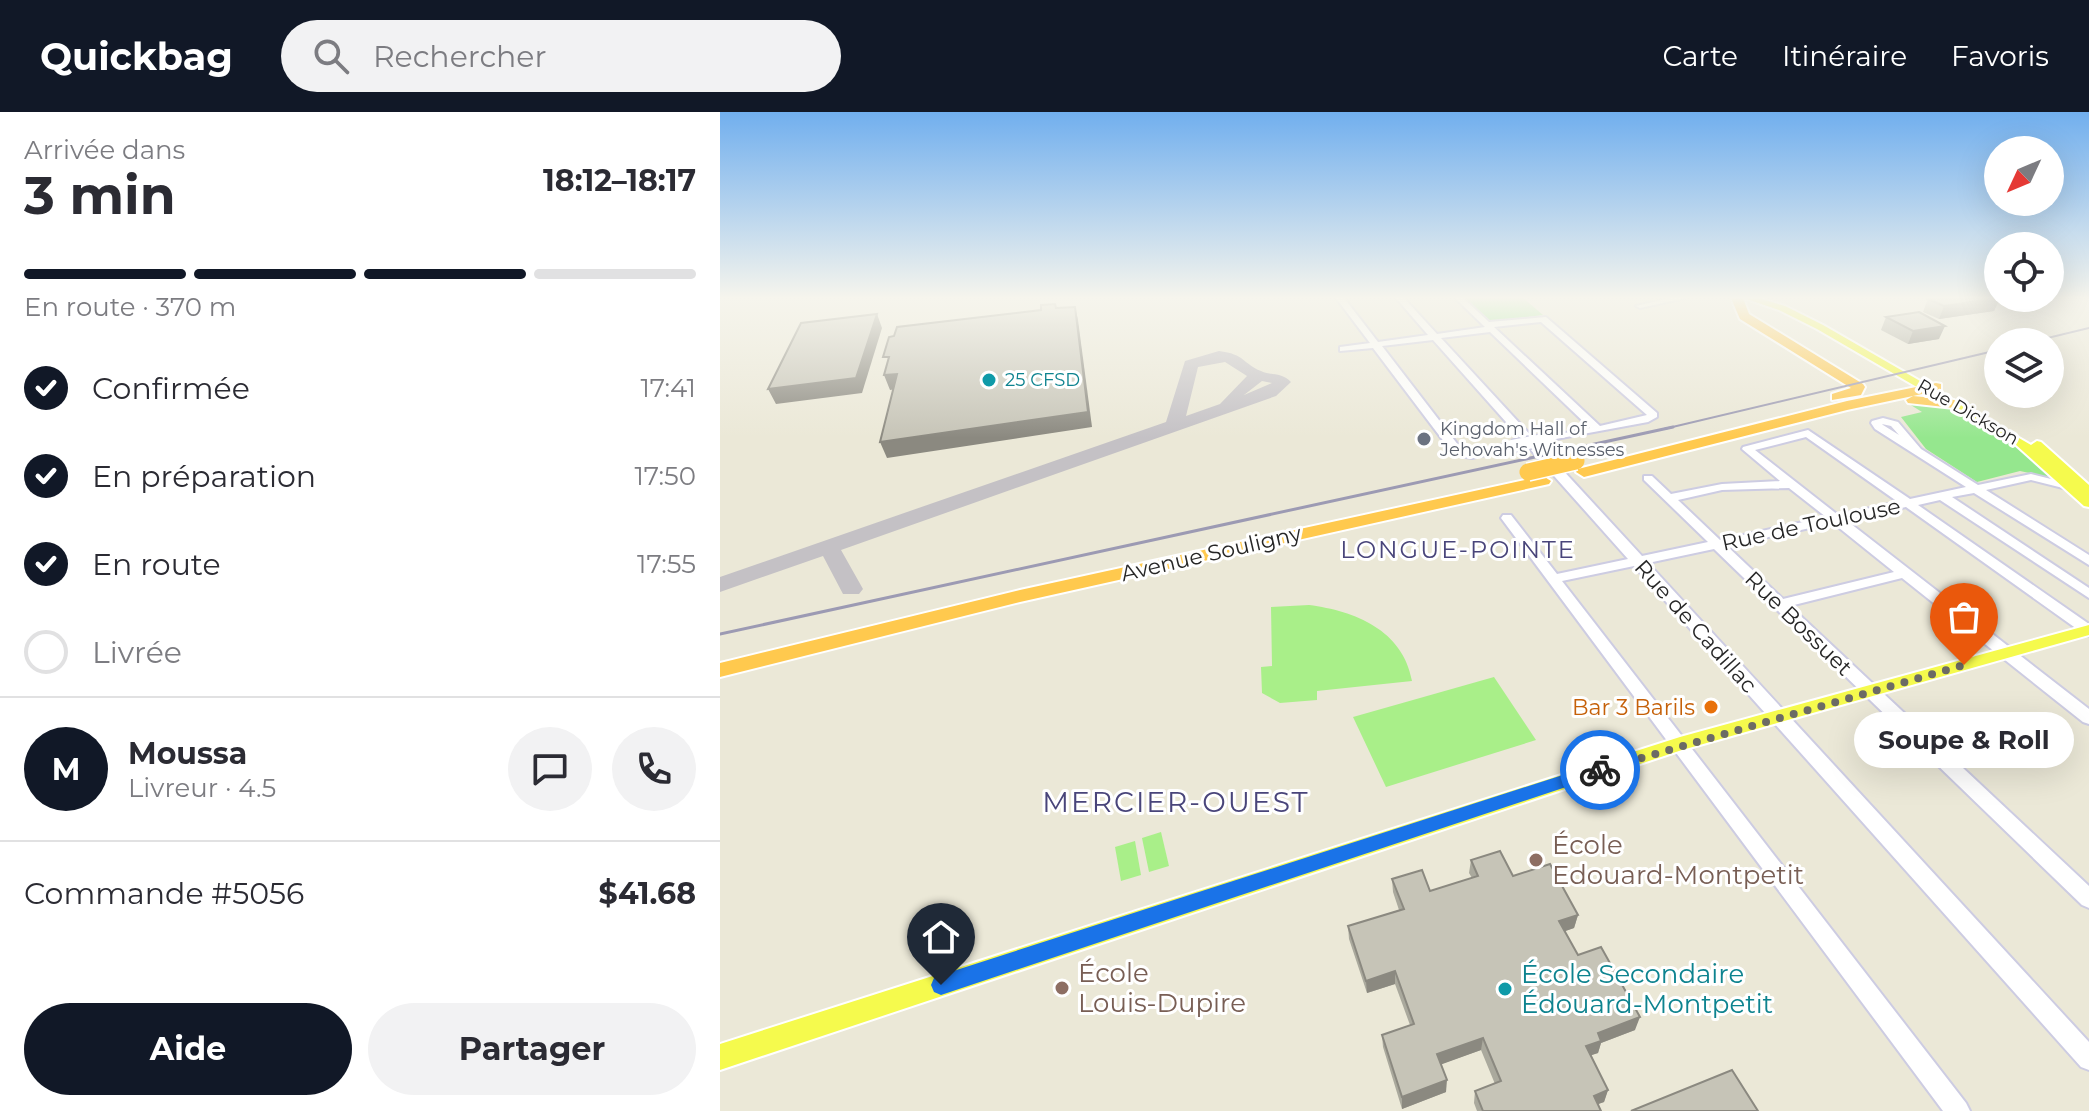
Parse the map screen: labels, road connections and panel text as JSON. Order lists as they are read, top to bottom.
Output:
{
  "streets": {
    "highway": ["Avenue Souligny"],
    "main road": ["Rue Dickson"],
    "street": ["Rue de Toulouse", "Rue Bossuet", "Rue de Cadillac"]
  },
  "crossings": [
    ["Rue Dickson", "Rue de Toulouse"],
    ["Rue Dickson", "Avenue Souligny"],
    ["Rue de Toulouse", "Rue Bossuet"],
    ["Rue de Toulouse", "Rue de Cadillac"]
  ],
  "districts": ["LONGUE-POINTE", "MERCIER-OUEST"],
  "places": [
    "25 CFSD",
    "Kingdom Hall of Jehovah's Witnesses",
    "Soupe & Roll",
    "Bar 3 Barils",
    "École Edouard-Montpetit",
    "École Louis-Dupire",
    "École Secondaire Édouard-Montpetit"
  ],
  "north": "bottom left",
  "page": {
    "header": "Quickbag",
    "search": "Rechercher",
    "nav": ["Carte", "Itinéraire", "Favoris"],
    "heading": ["3 min", "Arrivée dans", "18:12–18:17"],
    "panel": [
      "Moussa",
      "Livreur · 4.5",
      "Commande #5056",
      "$41.68"
    ],
    "bar": "En route · 370 m",
    "list": [
      ["Confirmée", "17:41"],
      ["En préparation", "17:50"],
      ["En route", "17:55"],
      "Livrée"
    ],
    "bubble": "Soupe & Roll",
    "round": "M",
    "buttons": ["Aide", "Partager"]
  }
}
